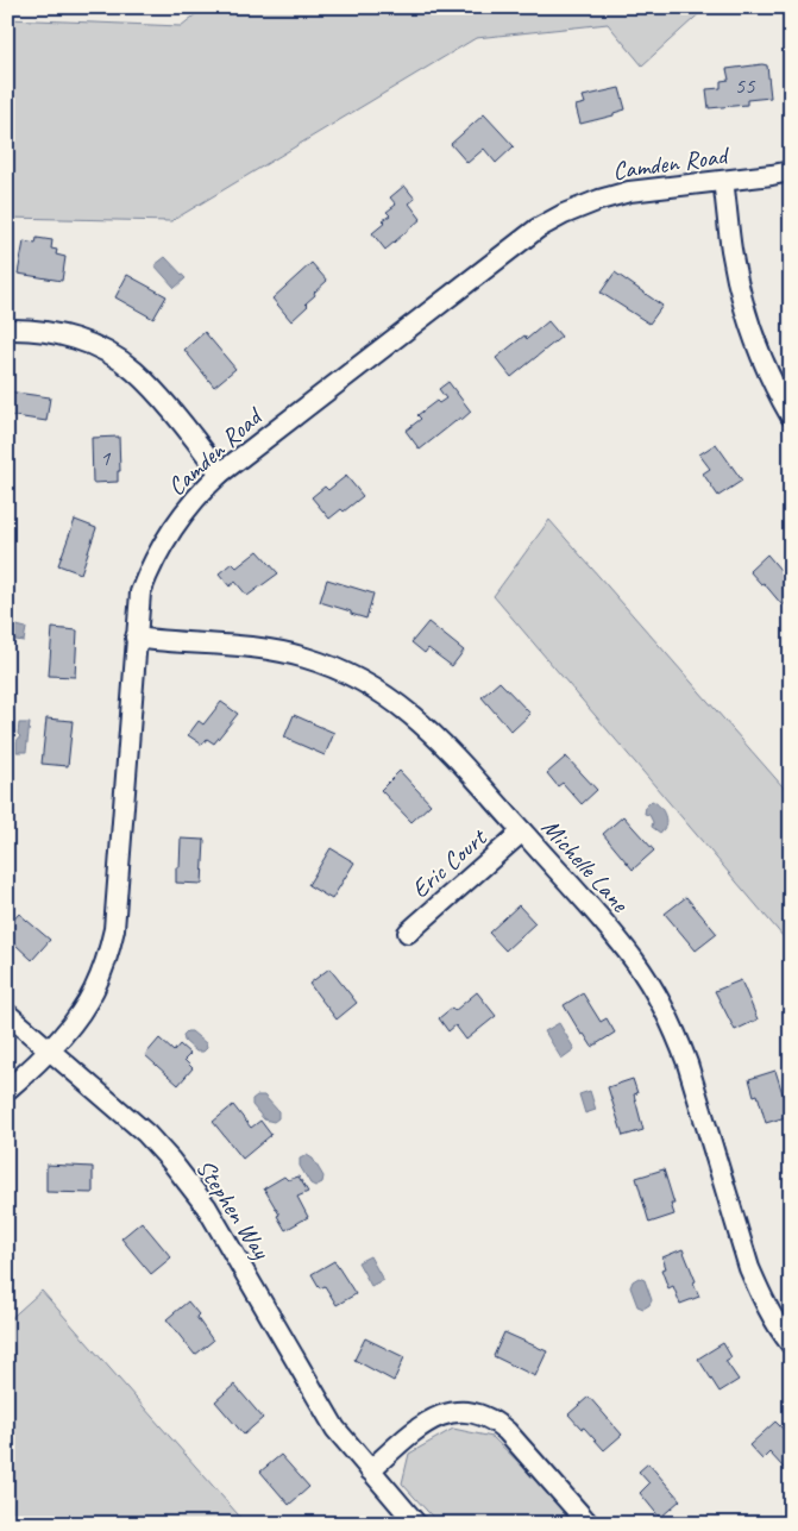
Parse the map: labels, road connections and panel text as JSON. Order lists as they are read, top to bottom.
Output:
{
  "streets": {
    "street": [
      "Camden Road",
      "Eric Court",
      "Michelle Lane",
      "Stephen Way"
    ]
  },
  "crossings": [
    ["Camden Road", "Michelle Lane"],
    ["Camden Road", "Stephen Way"],
    ["Eric Court", "Michelle Lane"]
  ],
  "house_numbers": ["55", "1"]
}
